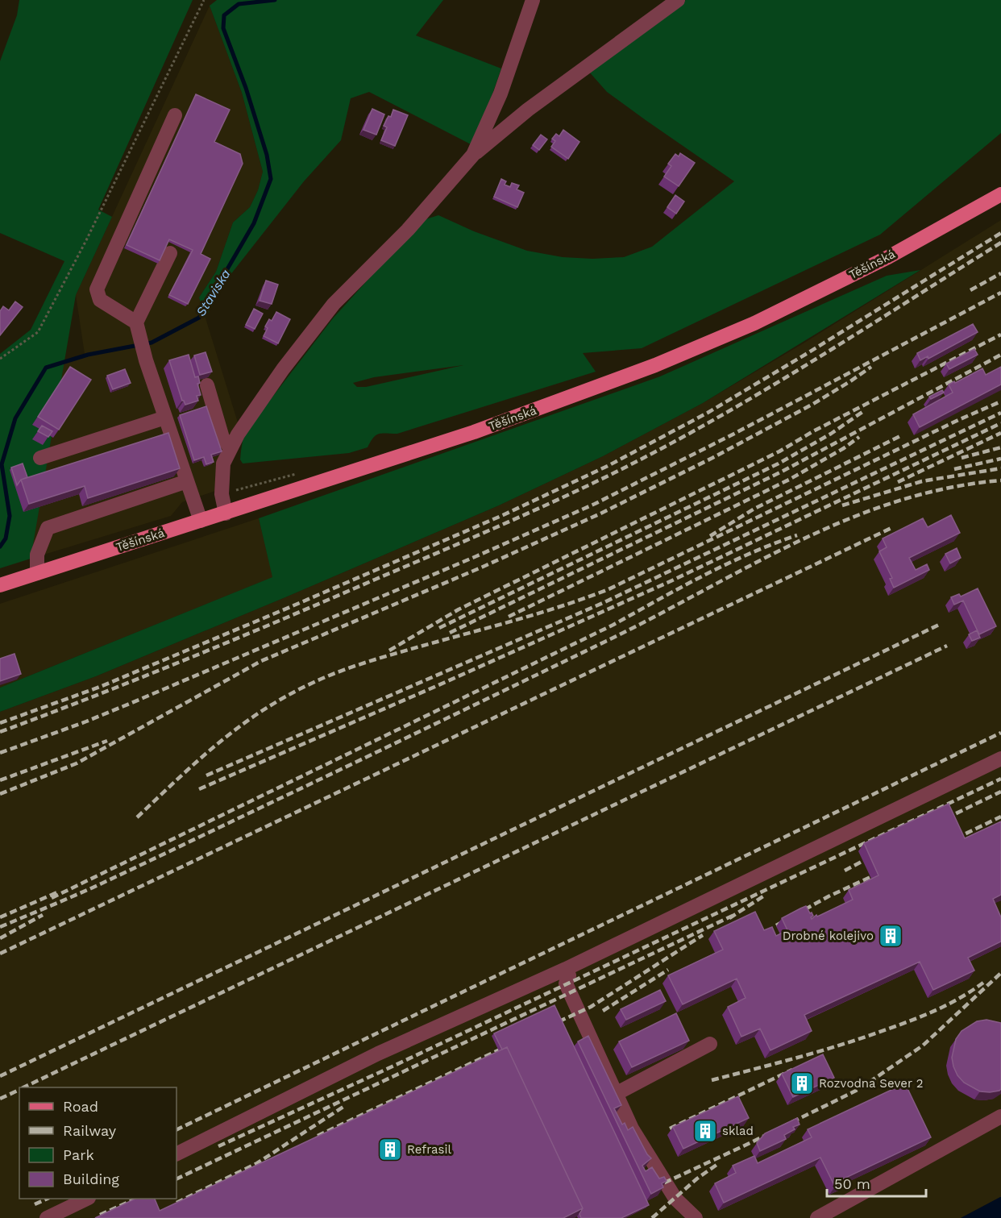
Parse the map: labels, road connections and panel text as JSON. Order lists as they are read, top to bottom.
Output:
{
  "streets": {
    "main road": ["Těšínská"]
  },
  "water": ["Staviska"],
  "places": {
    "building": [
      "Drobné kolejivo",
      "Rozvodna Sever 2",
      "sklad",
      "Refrasil"
    ]
  },
  "legend": [
    "Road",
    "Railway",
    "Park",
    "Building"
  ],
  "scale_bar": "50 m"
}
